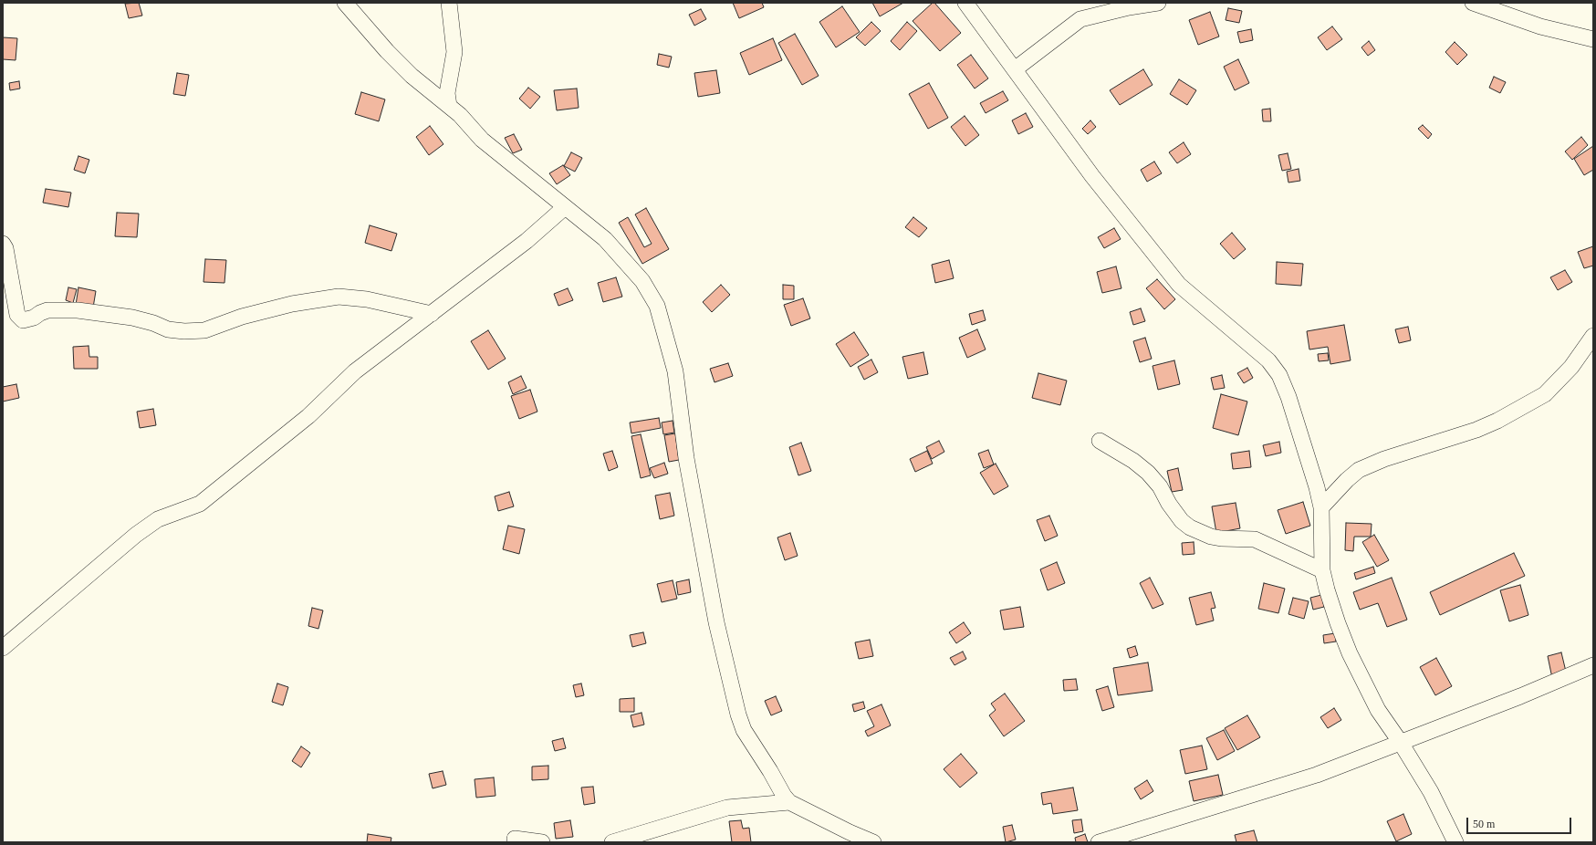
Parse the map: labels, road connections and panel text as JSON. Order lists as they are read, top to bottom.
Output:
{
  "scale_bar": "50 m"
}
